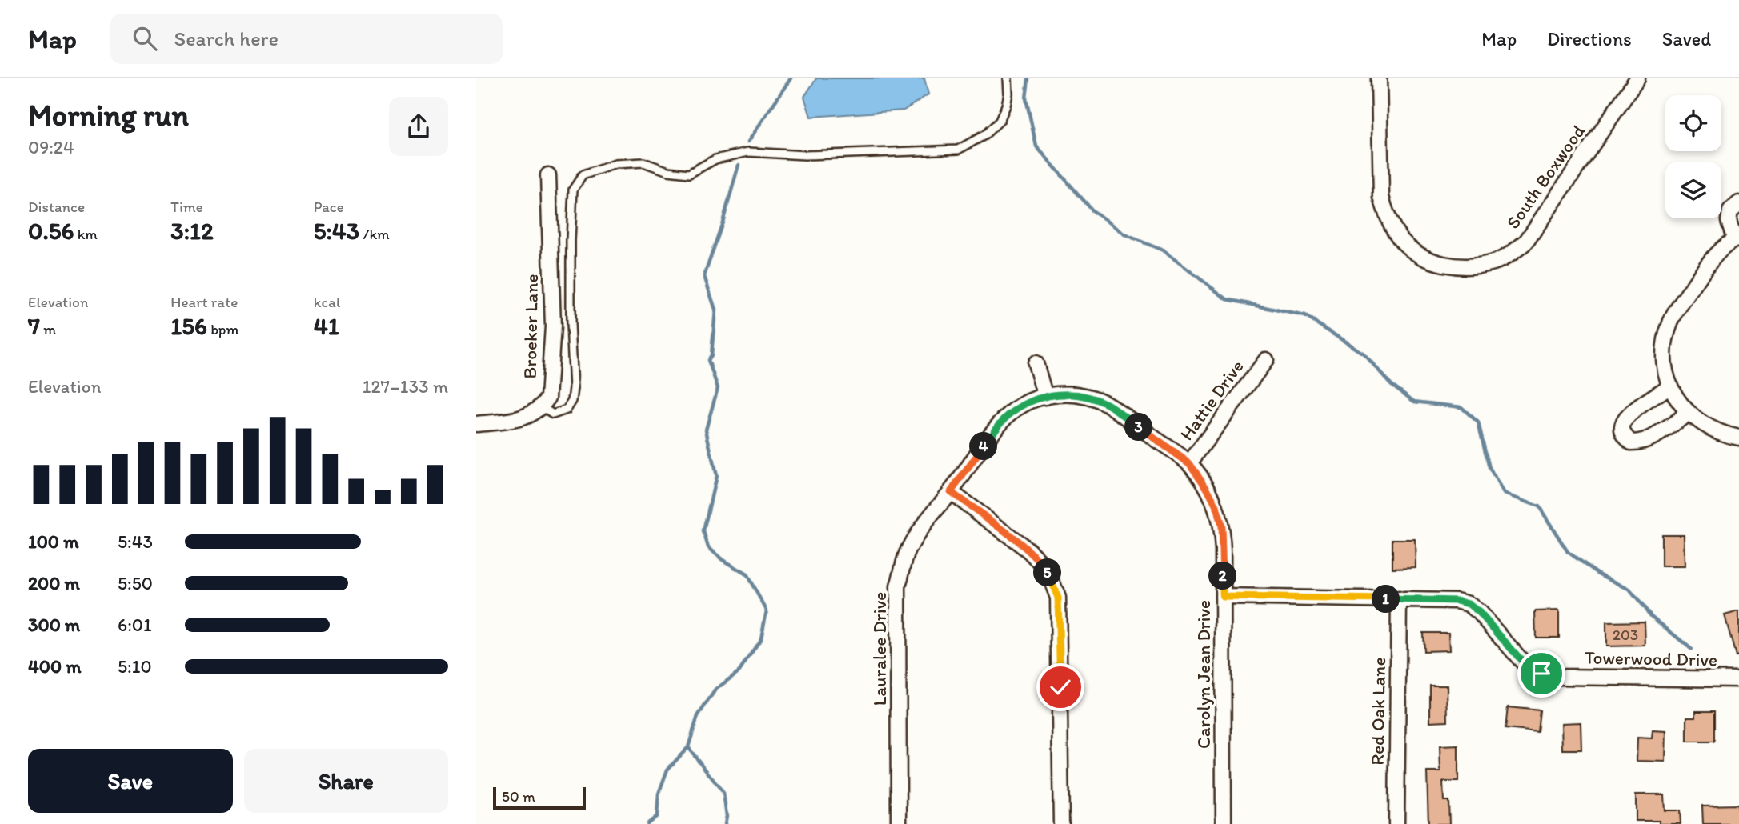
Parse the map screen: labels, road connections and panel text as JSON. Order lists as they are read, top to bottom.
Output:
{
  "streets": {
    "street": [
      "South Boxwood",
      "Broeker Lane",
      "Hattie Drive",
      "Lauralee Drive",
      "Towerwood Drive",
      "Carolyn Jean Drive",
      "Red Oak Lane"
    ]
  },
  "crossings": [
    ["Hattie Drive", "Carolyn Jean Drive"],
    ["Lauralee Drive", "Carolyn Jean Drive"],
    ["Towerwood Drive", "Carolyn Jean Drive"],
    ["Towerwood Drive", "Red Oak Lane"]
  ],
  "house_numbers": ["203"],
  "scale_bar": "50 m",
  "page": {
    "header": "Map",
    "search": "Search here",
    "nav": ["Map", "Directions", "Saved"],
    "heading": ["Morning run", "09:24"],
    "stats": [
      ["Distance", "0.56 km"],
      ["Time", "3:12"],
      ["Pace", "5:43 /km"],
      ["Elevation", "7 m"],
      ["Heart rate", "156 bpm"],
      ["kcal", "41"]
    ],
    "chart": ["Elevation", "127–133 m"],
    "pins": [
      "3",
      "4",
      "5",
      "2",
      "1"
    ],
    "list": [
      {
        "name": "100 m",
        "note": "5:43"
      },
      {
        "name": "200 m",
        "note": "5:50"
      },
      {
        "name": "300 m",
        "note": "6:01"
      },
      {
        "name": "400 m",
        "note": "5:10"
      }
    ],
    "buttons": ["Save", "Share"],
    "scale": "50 m"
  }
}
